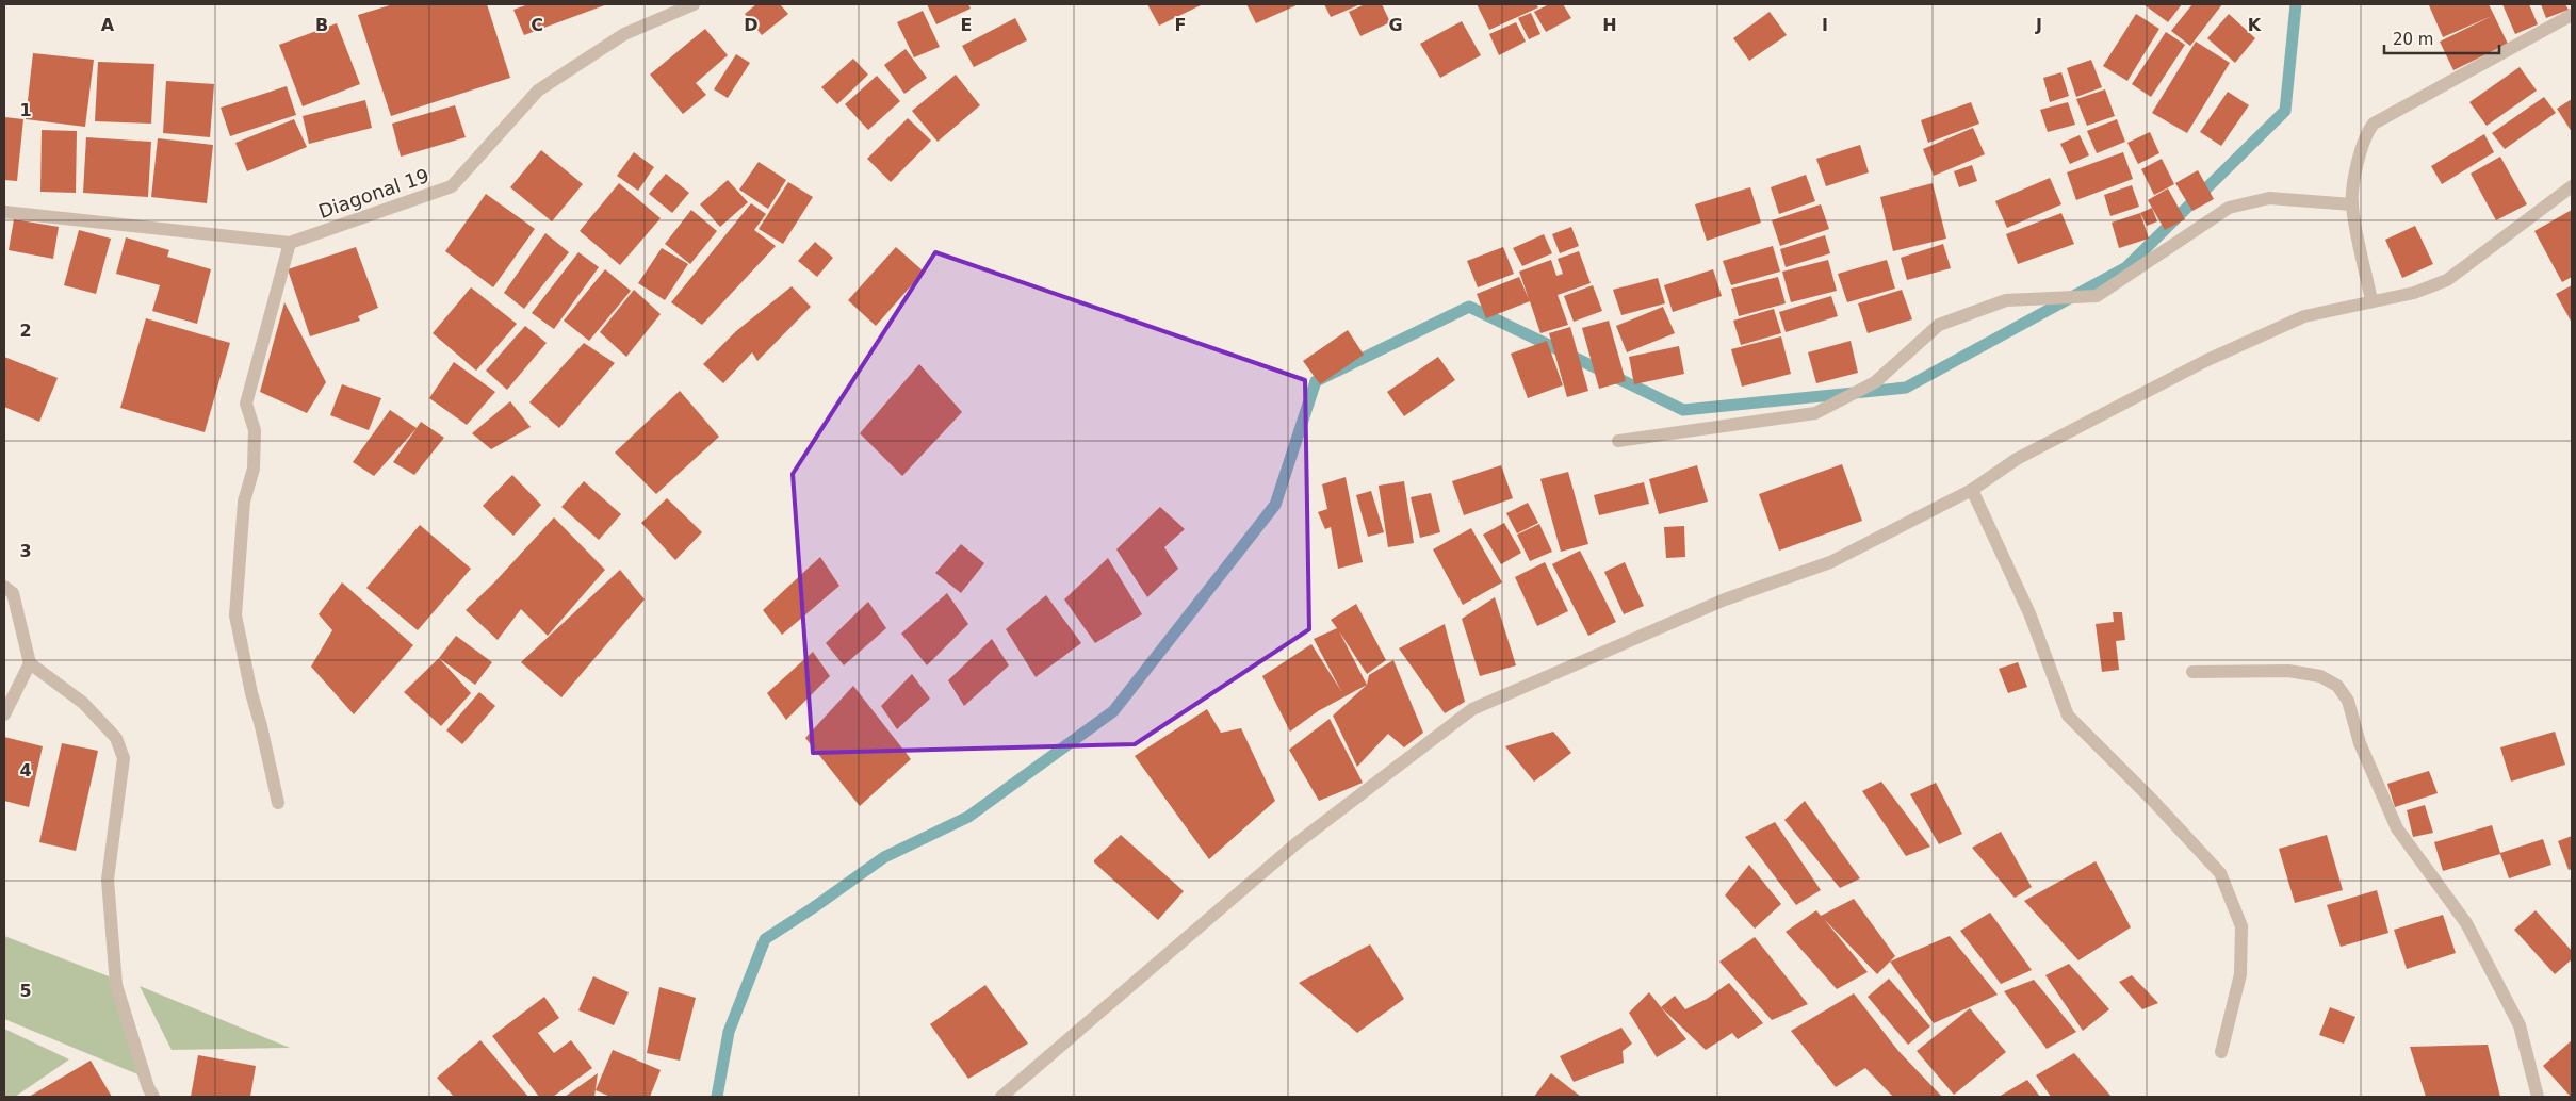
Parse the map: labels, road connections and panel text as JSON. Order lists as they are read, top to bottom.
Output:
{
  "streets": {
    "street": ["Diagonal 19"]
  },
  "scale_bar": "20 m",
  "grid": {
    "columns": [
      "A",
      "B",
      "C",
      "D",
      "E",
      "F",
      "G",
      "H",
      "I",
      "J",
      "K"
    ],
    "rows": [
      "1",
      "2",
      "3",
      "4",
      "5"
    ]
  }
}
